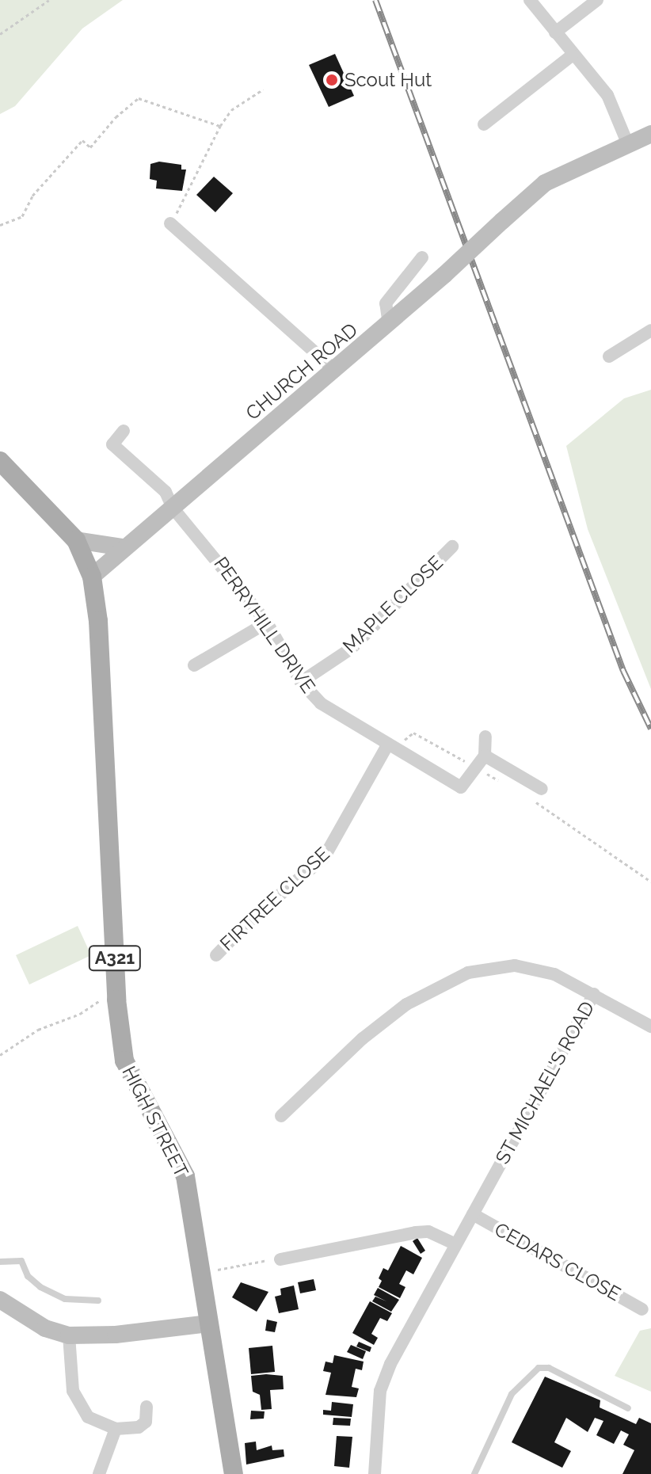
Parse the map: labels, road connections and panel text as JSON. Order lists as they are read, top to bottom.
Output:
{
  "streets": {
    "main road": ["A321", "HIGH STREET"],
    "street": [
      "CHURCH ROAD",
      "MAPLE CLOSE",
      "PERRYHILL DRIVE",
      "FIRTREE CLOSE",
      "ST MICHAEL'S ROAD",
      "CEDARS CLOSE"
    ]
  },
  "crossings": [
    ["CHURCH ROAD", "PERRYHILL DRIVE"],
    ["CHURCH ROAD", "A321"],
    ["CHURCH ROAD", "HIGH STREET"],
    ["MAPLE CLOSE", "PERRYHILL DRIVE"],
    ["PERRYHILL DRIVE", "FIRTREE CLOSE"],
    ["A321", "HIGH STREET"],
    ["ST MICHAEL'S ROAD", "CEDARS CLOSE"]
  ],
  "places": ["Scout Hut"]
}
